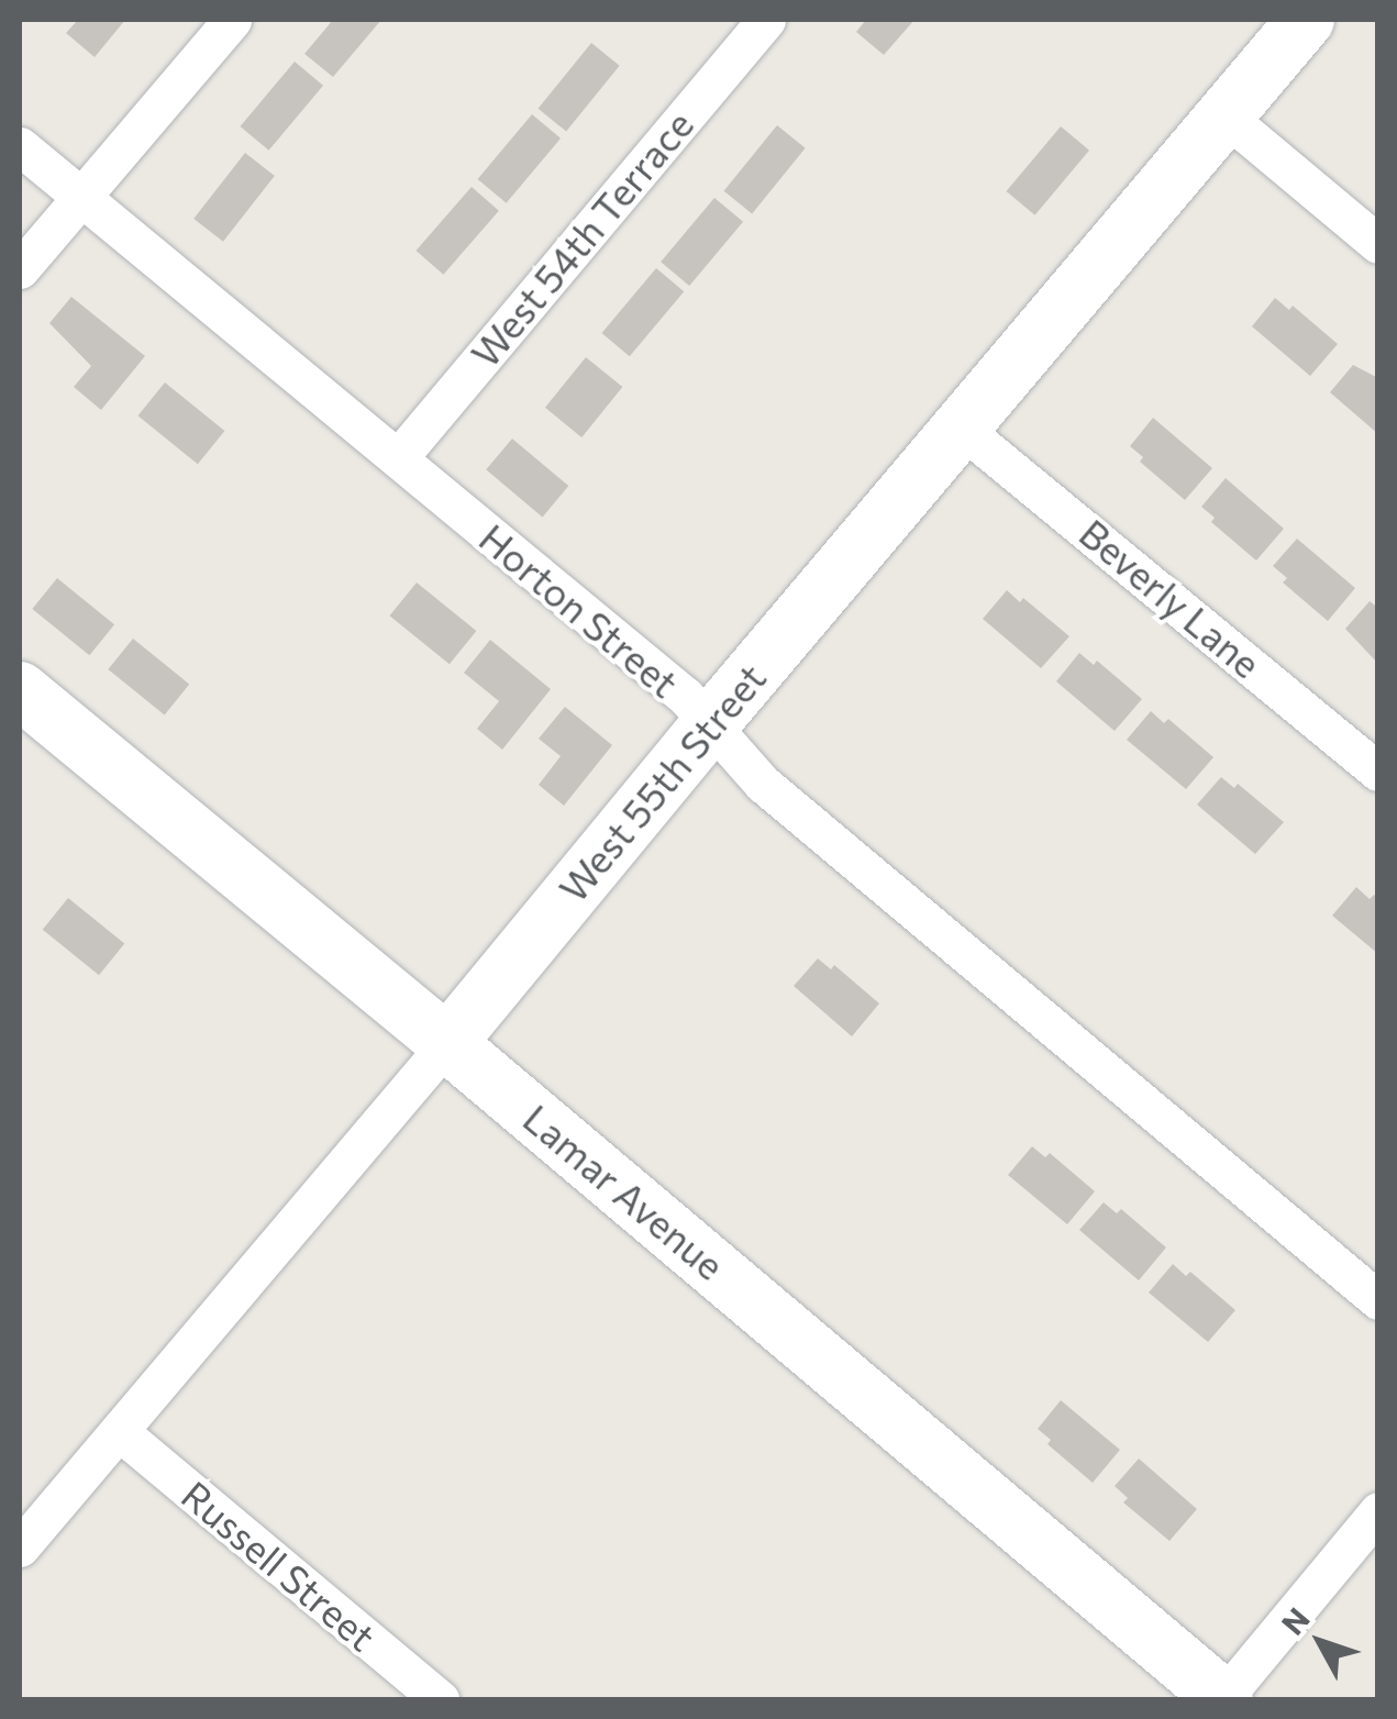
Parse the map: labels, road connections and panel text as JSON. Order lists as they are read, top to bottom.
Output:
{
  "streets": {
    "street": [
      "West 54th Terrace",
      "Beverly Lane",
      "Horton Street",
      "West 55th Street",
      "Lamar Avenue",
      "Russell Street"
    ]
  },
  "crossings": [
    ["West 54th Terrace", "Horton Street"],
    ["Beverly Lane", "West 55th Street"],
    ["Horton Street", "West 55th Street"],
    ["West 55th Street", "Lamar Avenue"],
    ["West 55th Street", "Russell Street"]
  ],
  "north": "top left"
}
